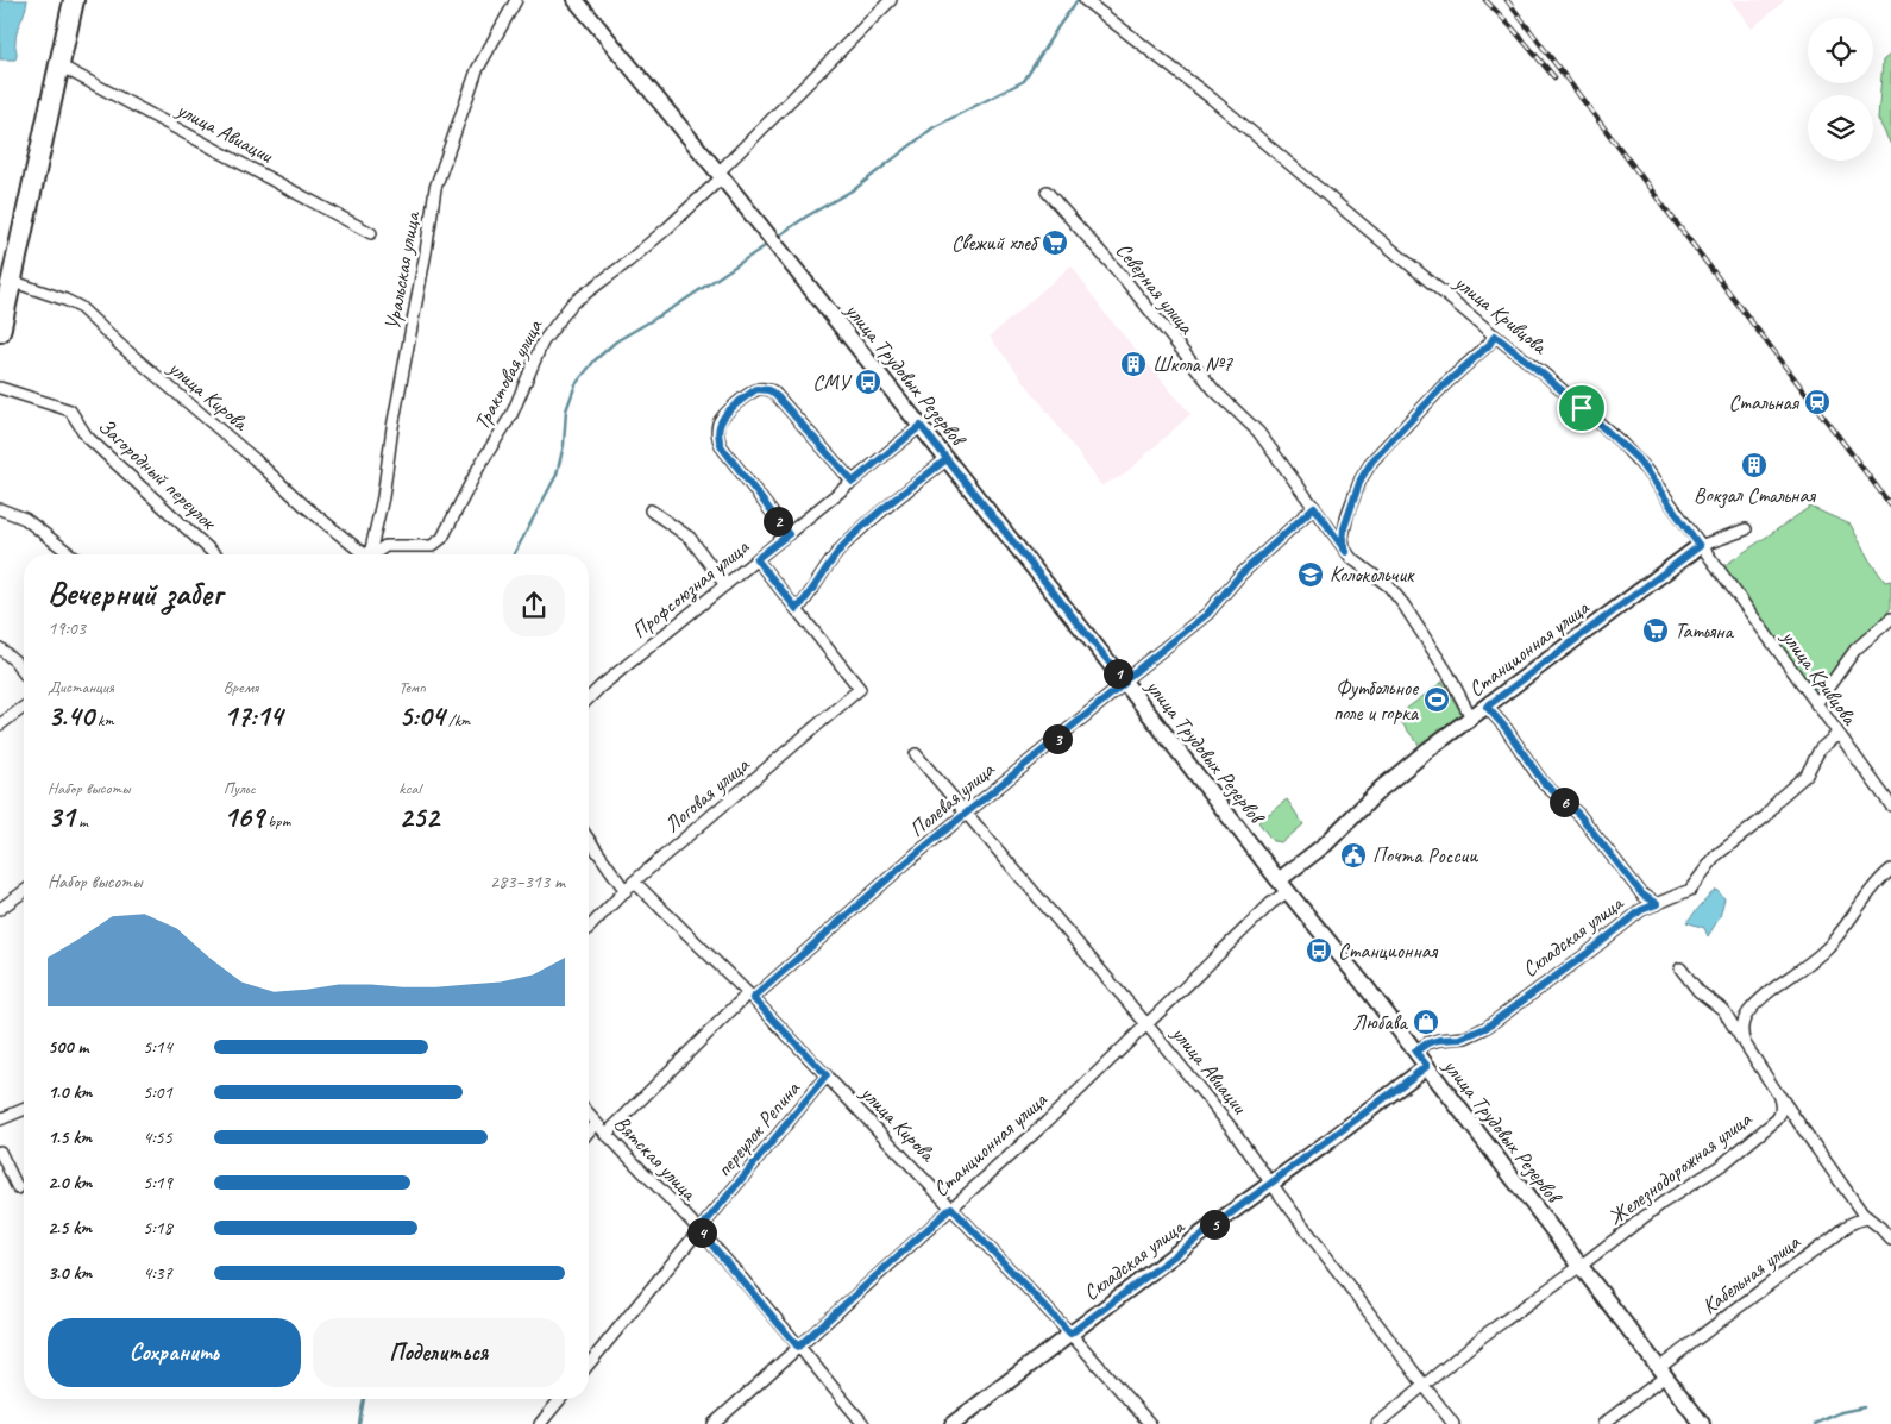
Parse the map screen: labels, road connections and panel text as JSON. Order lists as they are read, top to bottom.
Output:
{
  "streets": {
    "main road": ["улица Трудовых Резервов", "Станционная улица", "Складская улица"],
    "street": [
      "улица Авиации",
      "Уральская улица",
      "Северная улица",
      "улица Кривцова",
      "Трактовая улица",
      "улица Кирова",
      "Загородный переулок",
      "Профсоюзная улица",
      "Логовая улица",
      "Полевая улица",
      "переулок Репина",
      "Вятская улица",
      "Железнодорожная улица",
      "Кабельная улица"
    ]
  },
  "crossings": [
    ["улица Авиации", "Станционная улица"],
    ["улица Авиации", "Полевая улица"],
    ["улица Авиации", "Складская улица"],
    ["улица Авиации", "Железнодорожная улица"],
    ["Северная улица", "Станционная улица"],
    ["Северная улица", "Полевая улица"],
    ["улица Кривцова", "Станционная улица"],
    ["улица Кривцова", "Складская улица"],
    ["улица Трудовых Резервов", "Трактовая улица"],
    ["улица Трудовых Резервов", "Профсоюзная улица"],
    ["улица Трудовых Резервов", "Станционная улица"],
    ["улица Трудовых Резервов", "Полевая улица"],
    ["улица Трудовых Резервов", "Складская улица"],
    ["улица Трудовых Резервов", "Железнодорожная улица"],
    ["улица Трудовых Резервов", "Кабельная улица"],
    ["улица Кирова", "Станционная улица"],
    ["улица Кирова", "Логовая улица"],
    ["улица Кирова", "Полевая улица"],
    ["улица Кирова", "Складская улица"],
    ["улица Кирова", "переулок Репина"],
    ["Станционная улица", "Вятская улица"],
    ["Полевая улица", "Вятская улица"],
    ["переулок Репина", "Вятская улица"]
  ],
  "places": {
    "supermarket": ["Свежий хлеб", "Татьяна"],
    "building": ["Школа №7", "Вокзал Стальная"],
    "bus stop": ["СМУ", "Станционная"],
    "station": ["Стальная"],
    "school or university": ["Колокольчик"],
    "sports": ["Футбольное поле и горка"],
    "public building": ["Почта России"],
    "shop": ["Любава"]
  },
  "page": {
    "pins": [
      "2",
      "1",
      "3",
      "6",
      "5",
      "4"
    ],
    "heading": ["Вечерний забег", "19:03"],
    "stats": [
      ["Дистанция", "3.40 km"],
      ["Время", "17:14"],
      ["Темп", "5:04 /km"],
      ["Набор высоты", "31 m"],
      ["Пульс", "169 bpm"],
      ["kcal", "252"]
    ],
    "chart": ["Набор высоты", "283–313 m"],
    "list": [
      {
        "name": "500 m",
        "note": "5:14"
      },
      {
        "name": "1.0 km",
        "note": "5:01"
      },
      {
        "name": "1.5 km",
        "note": "4:55"
      },
      {
        "name": "2.0 km",
        "note": "5:19"
      },
      {
        "name": "2.5 km",
        "note": "5:18"
      },
      {
        "name": "3.0 km",
        "note": "4:37"
      }
    ],
    "buttons": ["Сохранить", "Поделиться"]
  }
}
